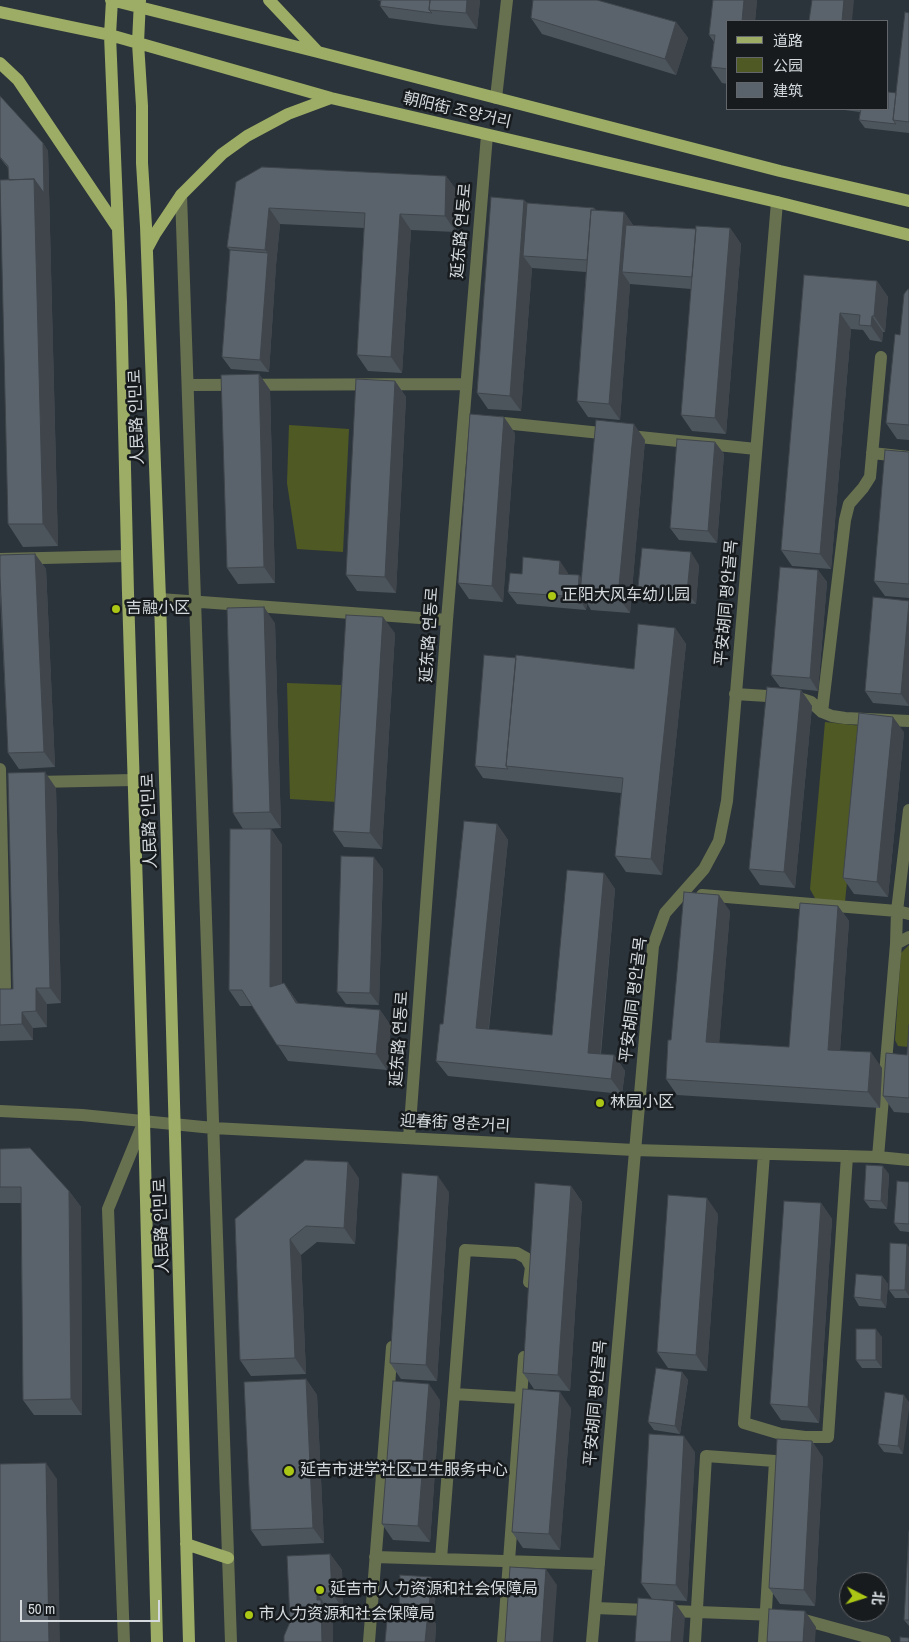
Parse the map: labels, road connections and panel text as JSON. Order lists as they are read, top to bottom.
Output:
{
  "streets": {
    "main road": ["朝阳街 조양거리", "人民路 인민로"],
    "street": ["延东路 연동로", "平安胡同 평안골목", "迎春街 영춘거리"]
  },
  "crossings": [
    ["朝阳街 조양거리", "延东路 연동로"],
    ["朝阳街 조양거리", "人民路 인민로"],
    ["朝阳街 조양거리", "平安胡同 평안골목"],
    ["延东路 연동로", "迎春街 영춘거리"],
    ["人民路 인민로", "迎春街 영춘거리"],
    ["平安胡同 평안골목", "迎春街 영춘거리"]
  ],
  "places": [
    "正阳大风车幼儿园",
    "吉融小区",
    "林园小区",
    "延吉市进学社区卫生服务中心",
    "延吉市人力资源和社会保障局",
    "市人力资源和社会保障局"
  ],
  "legend": ["道路", "公园", "建筑"],
  "scale_bar": "50 m",
  "north": "right"
}
